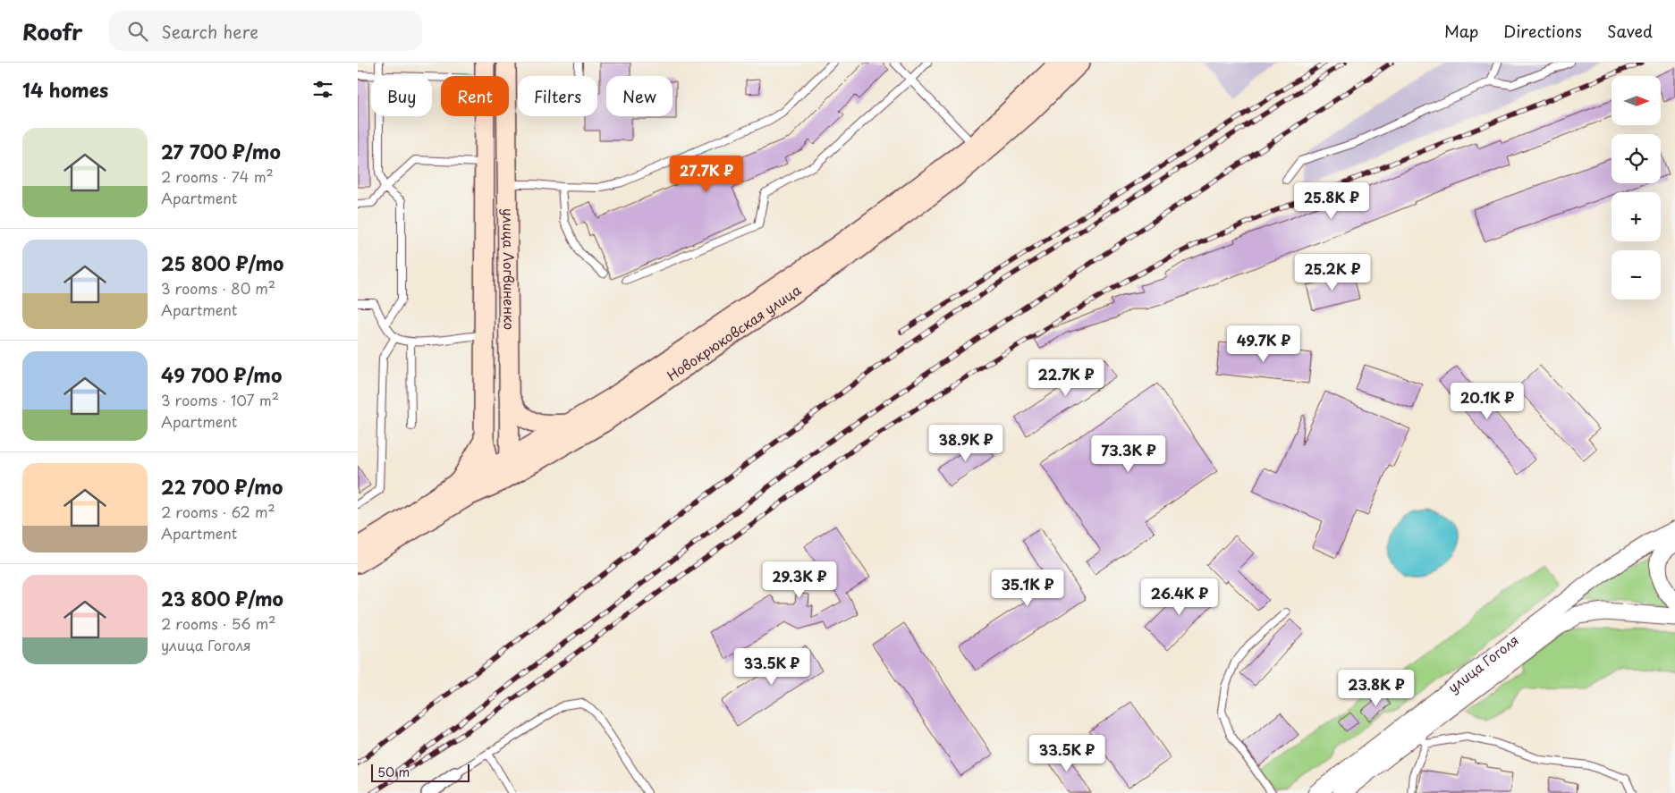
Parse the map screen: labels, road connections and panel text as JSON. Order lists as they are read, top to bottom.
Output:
{
  "streets": {
    "main road": ["улица Логвиненко", "Новокрюковская улица"],
    "street": ["улица Гоголя"]
  },
  "crossings": [
    ["улица Логвиненко", "Новокрюковская улица"]
  ],
  "scale_bar": "50 m",
  "north": "right",
  "page": {
    "header": "Roofr",
    "search": "Search here",
    "nav": ["Map", "Directions", "Saved"],
    "heading": "14 homes",
    "map_buttons": ["+", "−"],
    "chip": [
      "Buy",
      "Rent",
      "Filters",
      "New"
    ],
    "list": [
      {
        "name": "27 700 ₽/mo",
        "note": "2 rooms · 74 m² · Apartment"
      },
      {
        "name": "25 800 ₽/mo",
        "note": "3 rooms · 80 m² · Apartment"
      },
      {
        "name": "49 700 ₽/mo",
        "note": "3 rooms · 107 m² · Apartment"
      },
      {
        "name": "22 700 ₽/mo",
        "note": "2 rooms · 62 m² · Apartment"
      },
      {
        "name": "23 800 ₽/mo",
        "note": "2 rooms · 56 m² · улица Гоголя"
      }
    ],
    "price": [
      "27.7K ₽",
      "25.8K ₽",
      "25.2K ₽",
      "49.7K ₽",
      "22.7K ₽",
      "20.1K ₽",
      "38.9K ₽",
      "73.3K ₽",
      "29.3K ₽",
      "35.1K ₽",
      "26.4K ₽",
      "33.5K ₽",
      "23.8K ₽",
      "33.5K ₽"
    ],
    "scale": "50 m"
  }
}
